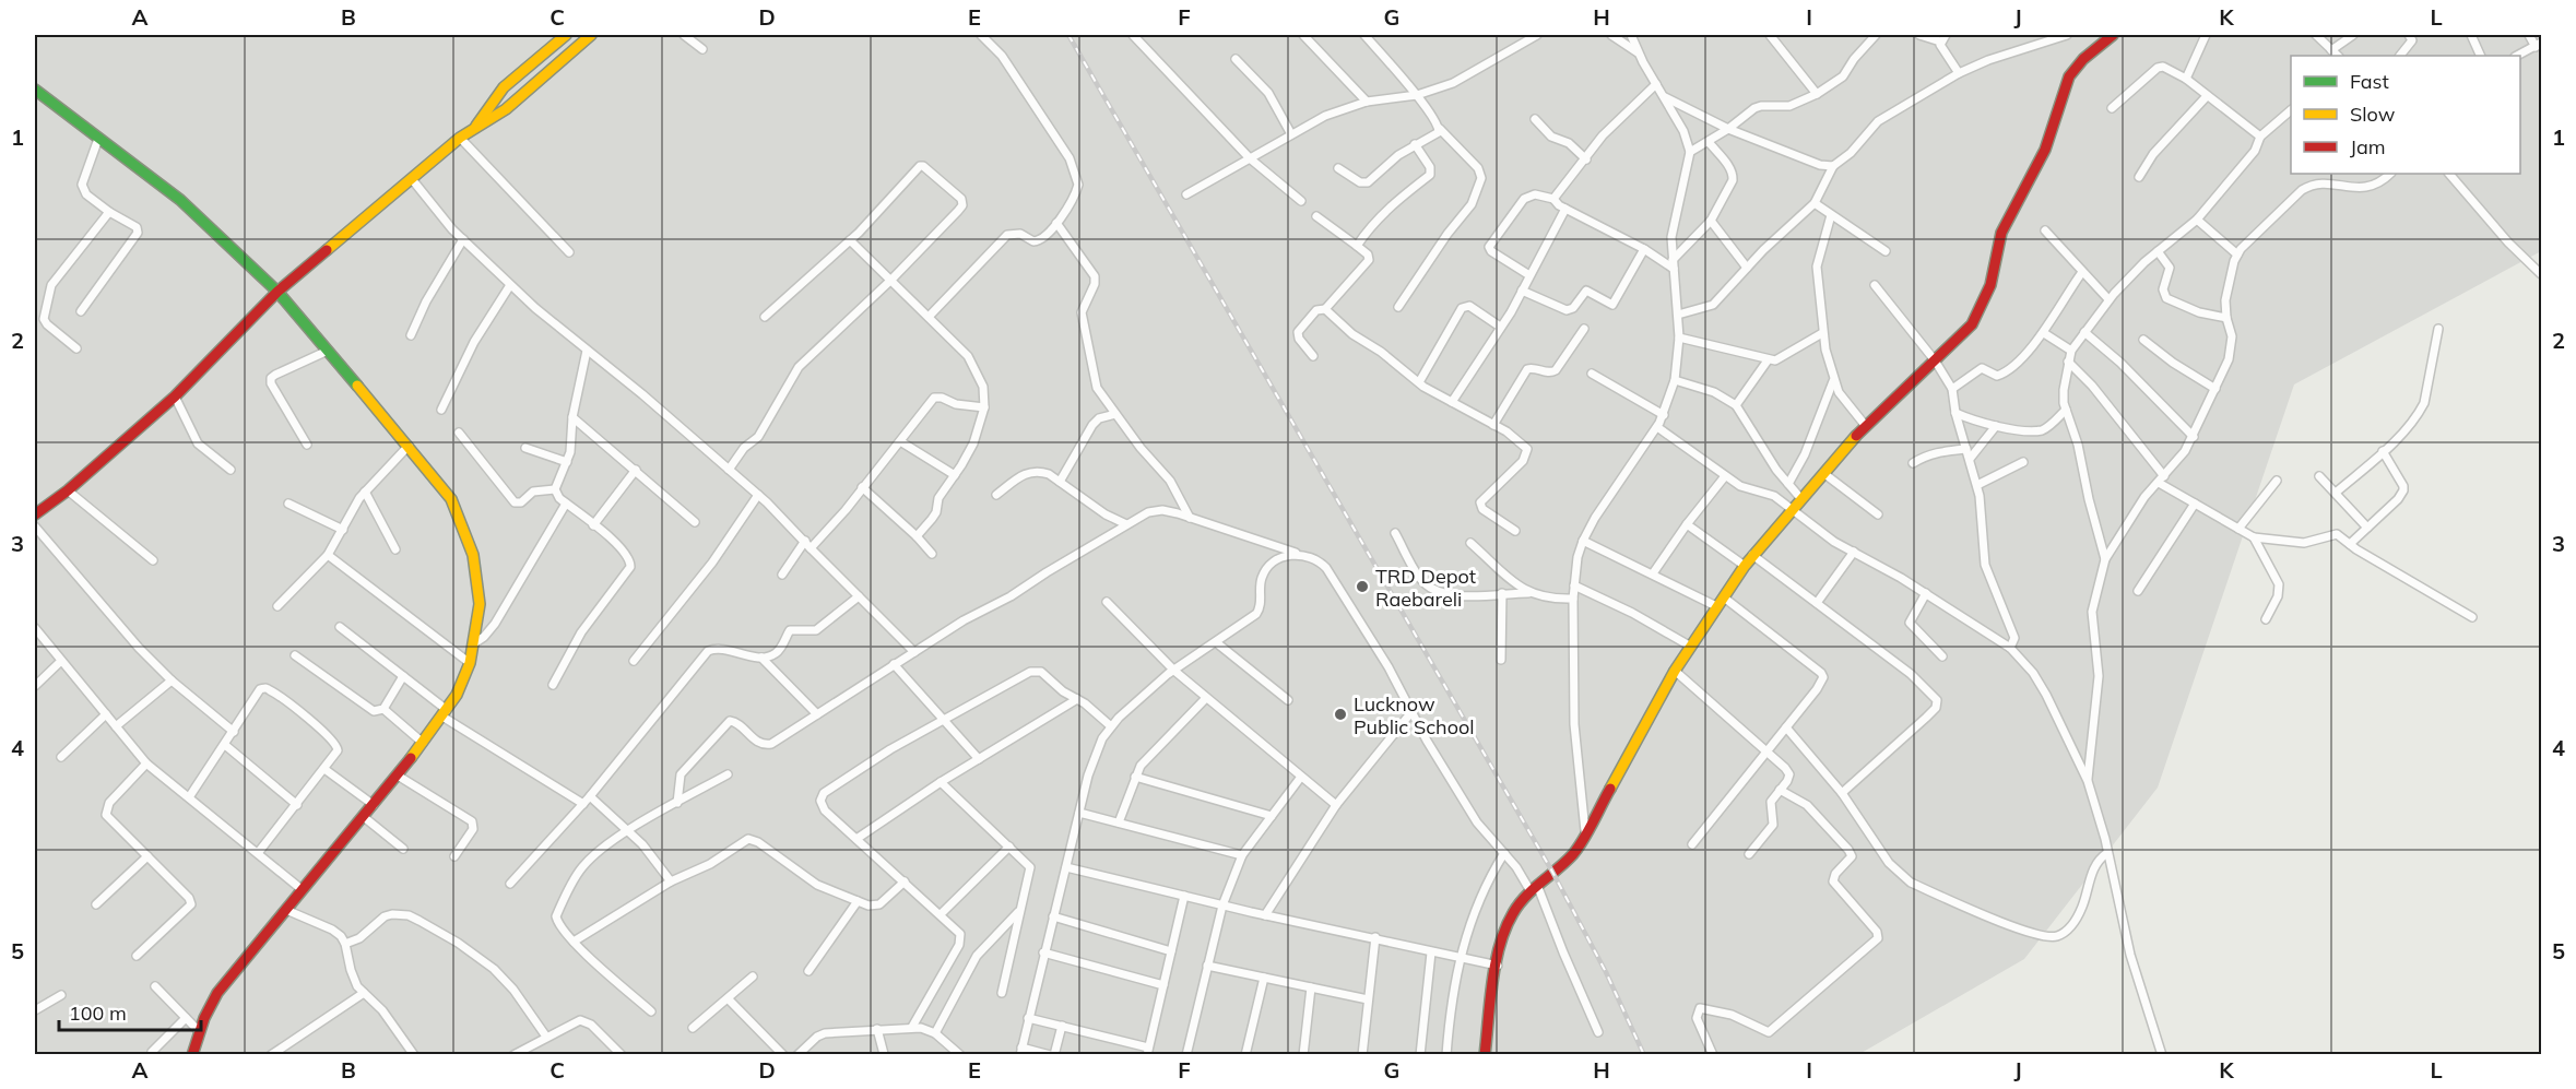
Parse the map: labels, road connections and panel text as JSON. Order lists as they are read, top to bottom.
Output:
{
  "places": ["TRD Depot Raebareli", "Lucknow Public School"],
  "legend": ["Fast", "Slow", "Jam"],
  "scale_bar": "100 m",
  "grid": {
    "columns": [
      "A",
      "B",
      "C",
      "D",
      "E",
      "F",
      "G",
      "H",
      "I",
      "J",
      "K",
      "L"
    ],
    "rows": [
      "1",
      "2",
      "3",
      "4",
      "5"
    ]
  }
}
